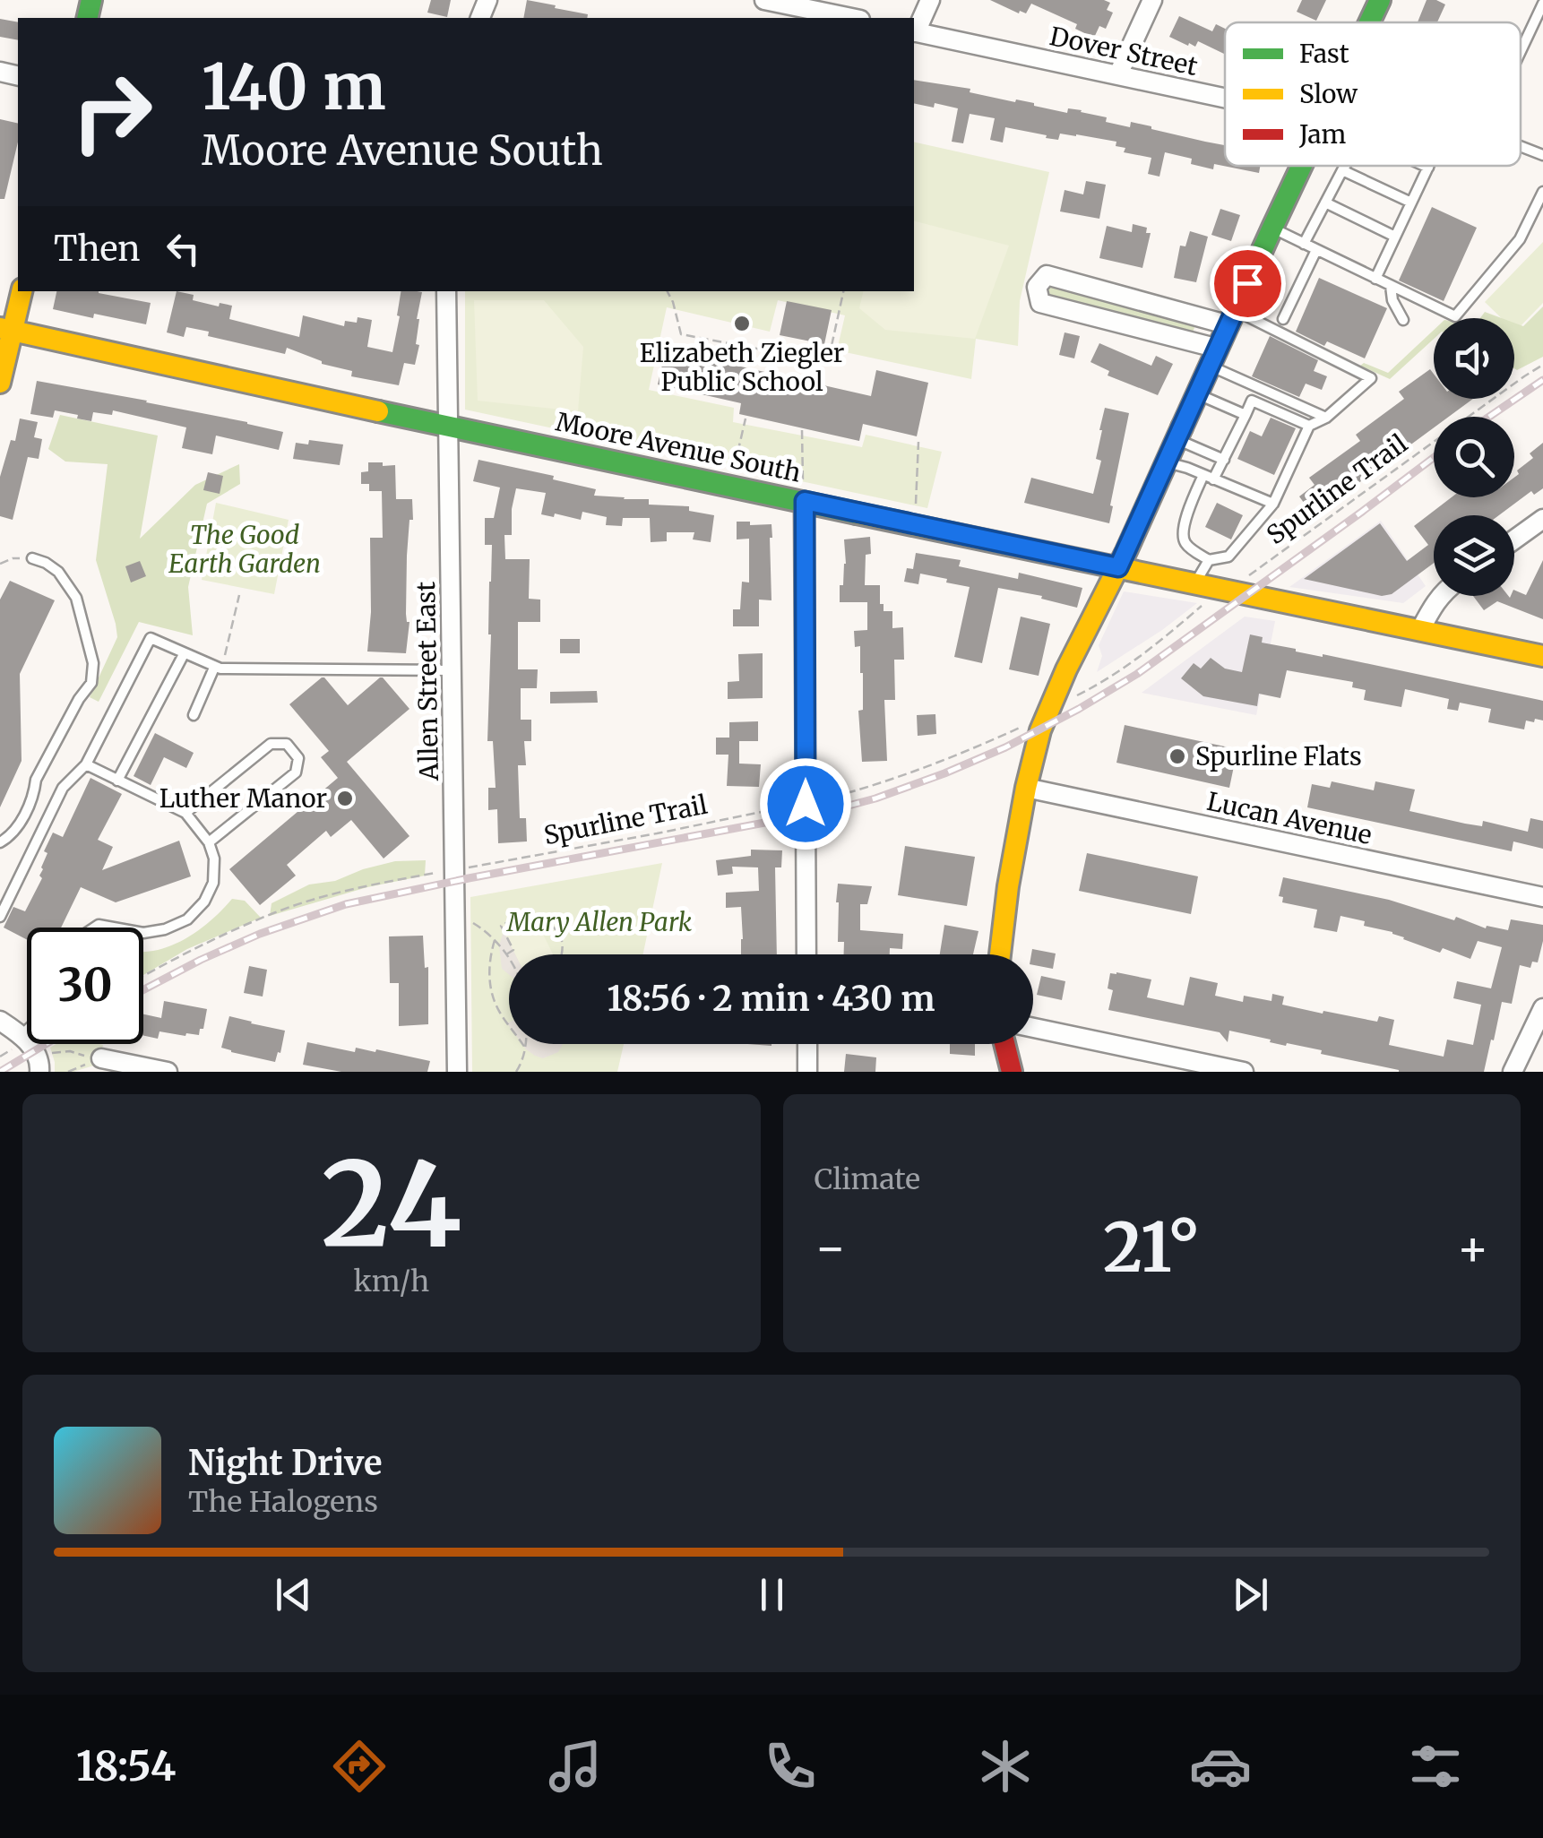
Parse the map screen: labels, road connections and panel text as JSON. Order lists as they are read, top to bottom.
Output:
{
  "streets": {
    "street": [
      "Dover Street",
      "Moore Avenue South",
      "Allen Street East",
      "Lucan Avenue"
    ],
    "path": ["Spurline Trail"]
  },
  "crossings": [
    ["Moore Avenue South", "Allen Street East"]
  ],
  "parks": ["The Good Earth Garden", "Mary Allen Park"],
  "places": ["Elizabeth Ziegler Public School", "Spurline Flats", "Luther Manor"],
  "legend": ["Fast", "Slow", "Jam"],
  "page": {
    "turn": ["140 m", "Moore Avenue South"],
    "then": "Then",
    "limit": "30",
    "trip": "18:56 · 2 min · 430 m",
    "tile": [
      ["24", "km/h"],
      "Climate"
    ],
    "heat": ["−", "21°", "+"],
    "song": ["Night Drive", "The Halogens"],
    "tabs": "18:54"
  }
}
